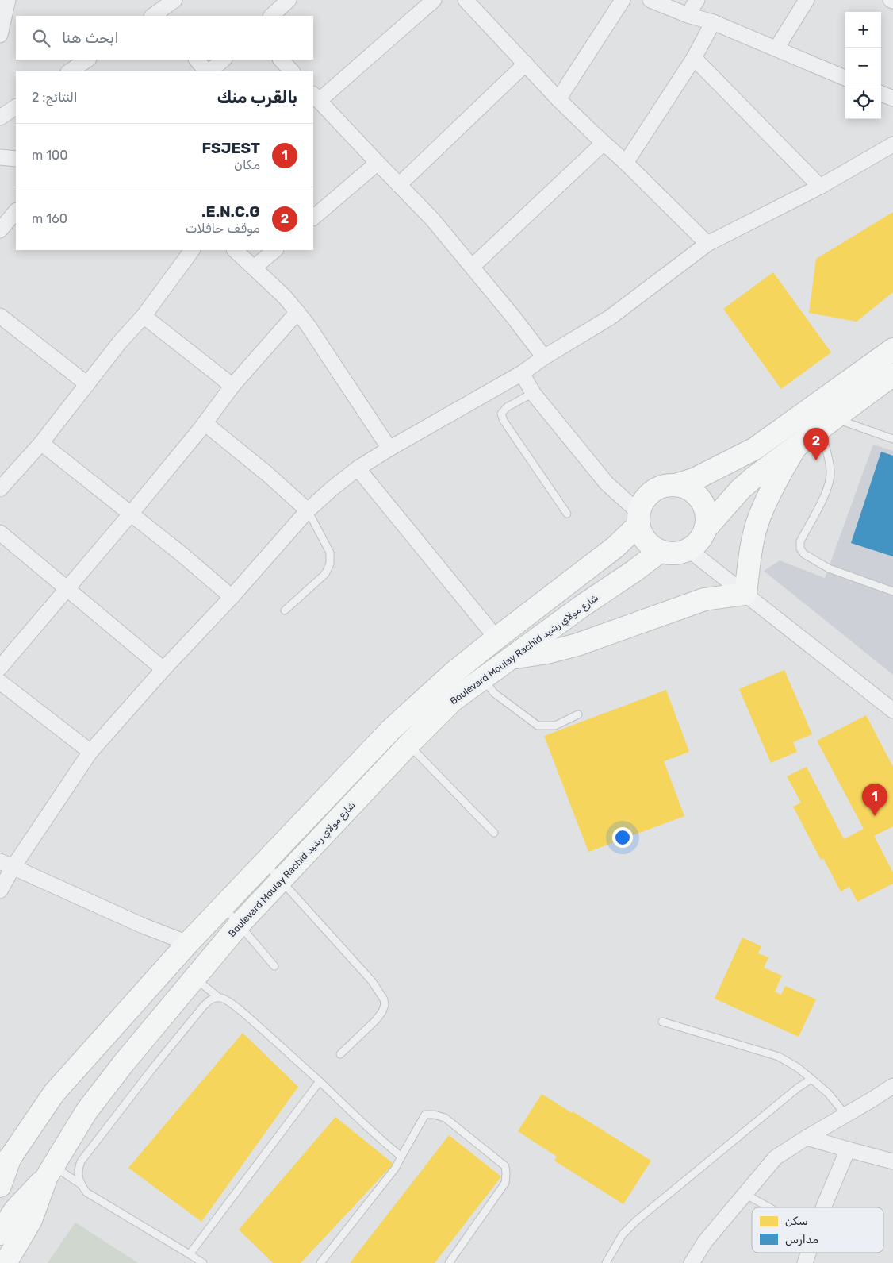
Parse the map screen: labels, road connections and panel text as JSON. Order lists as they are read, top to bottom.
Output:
{
  "streets": {
    "main road": ["Boulevard Moulay Rachid شارع مولاي رشيد"]
  },
  "legend": ["سكن", "مدارس"],
  "page": {
    "map_buttons": ["+", "−"],
    "search": "ابحث هنا",
    "heading": ["بالقرب منك", "النتائج: 2"],
    "list": [
      {
        "mark": "1",
        "name": "FSJEST",
        "note": "مكان",
        "value": "100 m"
      },
      {
        "mark": "2",
        "name": "E.N.C.G.",
        "note": "موقف حافلات",
        "value": "160 m"
      }
    ],
    "pins": ["2", "1"]
  }
}
